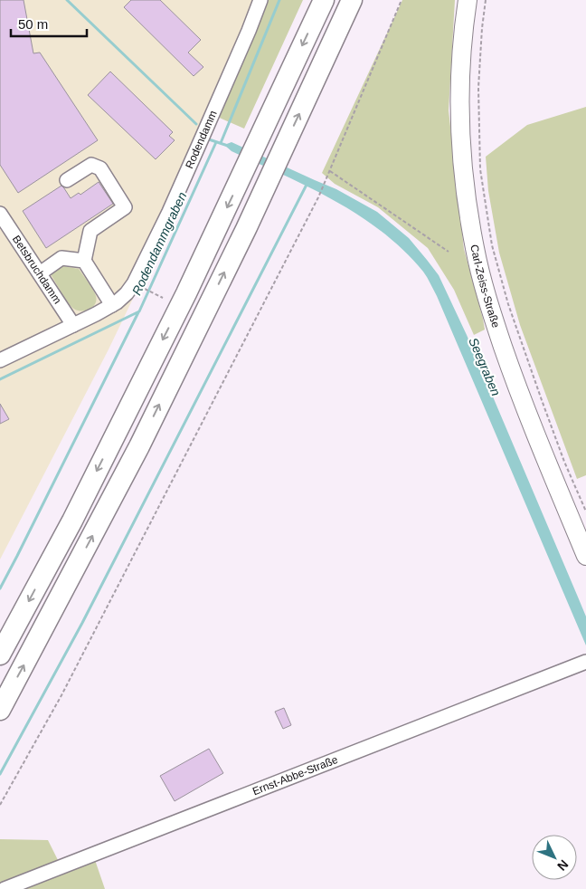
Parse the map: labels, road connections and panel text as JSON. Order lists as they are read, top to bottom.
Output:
{
  "streets": {
    "main road": ["Carl-Zeiss-Straße"],
    "street": ["Rodendamm", "Betsbruchdamm", "Ernst-Abbe-Straße"]
  },
  "crossings": [
    ["Rodendamm", "Betsbruchdamm"]
  ],
  "water": ["Rodendammgraben", "Seegraben"],
  "scale_bar": "50 m",
  "north": "bottom right"
}
